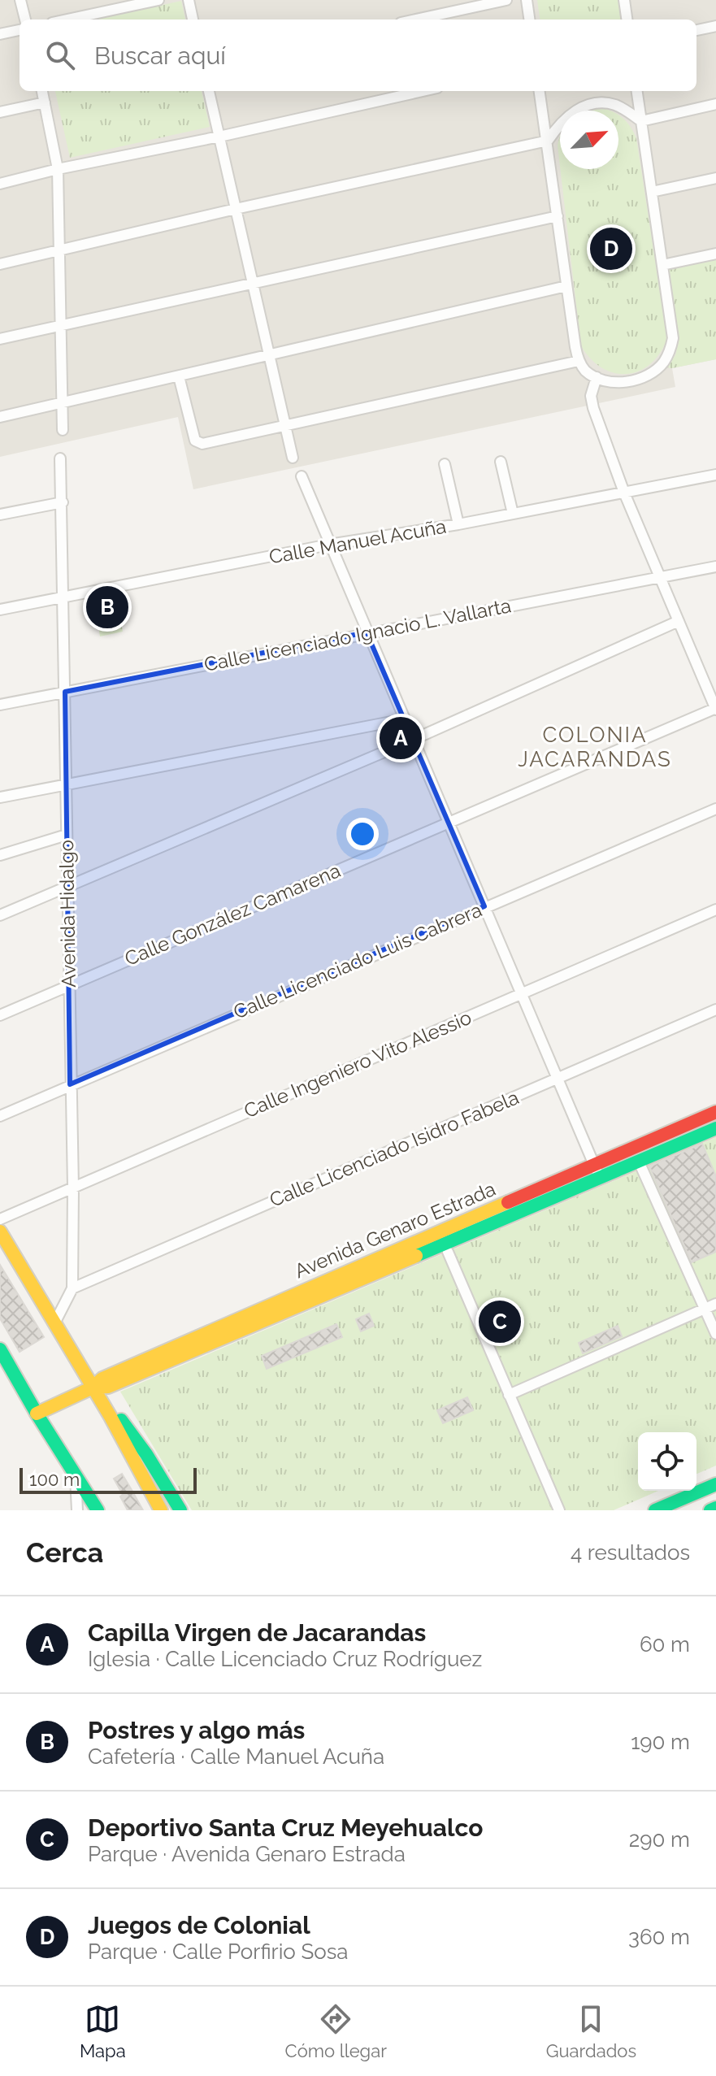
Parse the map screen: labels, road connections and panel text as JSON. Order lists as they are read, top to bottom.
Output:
{
  "streets": {
    "street": [
      "Calle Manuel Acuña",
      "Calle Licenciado Ignacio L. Vallarta",
      "Avenida Hidalgo",
      "Calle González Camarena",
      "Calle Licenciado Luis Cabrera",
      "Calle Ingeniero Vito Alessio",
      "Calle Licenciado Isidro Fabela",
      "Avenida Genaro Estrada"
    ]
  },
  "crossings": [
    ["Calle Manuel Acuña", "Avenida Hidalgo"],
    ["Calle Licenciado Ignacio L. Vallarta", "Avenida Hidalgo"],
    ["Avenida Hidalgo", "Calle González Camarena"],
    ["Avenida Hidalgo", "Calle Licenciado Luis Cabrera"],
    ["Avenida Hidalgo", "Calle Ingeniero Vito Alessio"],
    ["Avenida Hidalgo", "Calle Licenciado Isidro Fabela"]
  ],
  "districts": ["COLONIA JACARANDAS"],
  "scale_bar": "100 m",
  "north": "top right",
  "page": {
    "search": "Buscar aquí",
    "pins": [
      "D",
      "B",
      "A",
      "C"
    ],
    "scale": "100 m",
    "heading": ["Cerca", "4 resultados"],
    "list": [
      {
        "mark": "A",
        "name": "Capilla Virgen de Jacarandas",
        "note": "Iglesia · Calle Licenciado Cruz Rodríguez",
        "value": "60 m"
      },
      {
        "mark": "B",
        "name": "Postres y algo más",
        "note": "Cafetería · Calle Manuel Acuña",
        "value": "190 m"
      },
      {
        "mark": "C",
        "name": "Deportivo Santa Cruz Meyehualco",
        "note": "Parque · Avenida Genaro Estrada",
        "value": "290 m"
      },
      {
        "mark": "D",
        "name": "Juegos de Colonial",
        "note": "Parque · Calle Porfirio Sosa",
        "value": "360 m"
      }
    ],
    "nav": ["Mapa", "Cómo llegar", "Guardados"]
  }
}
